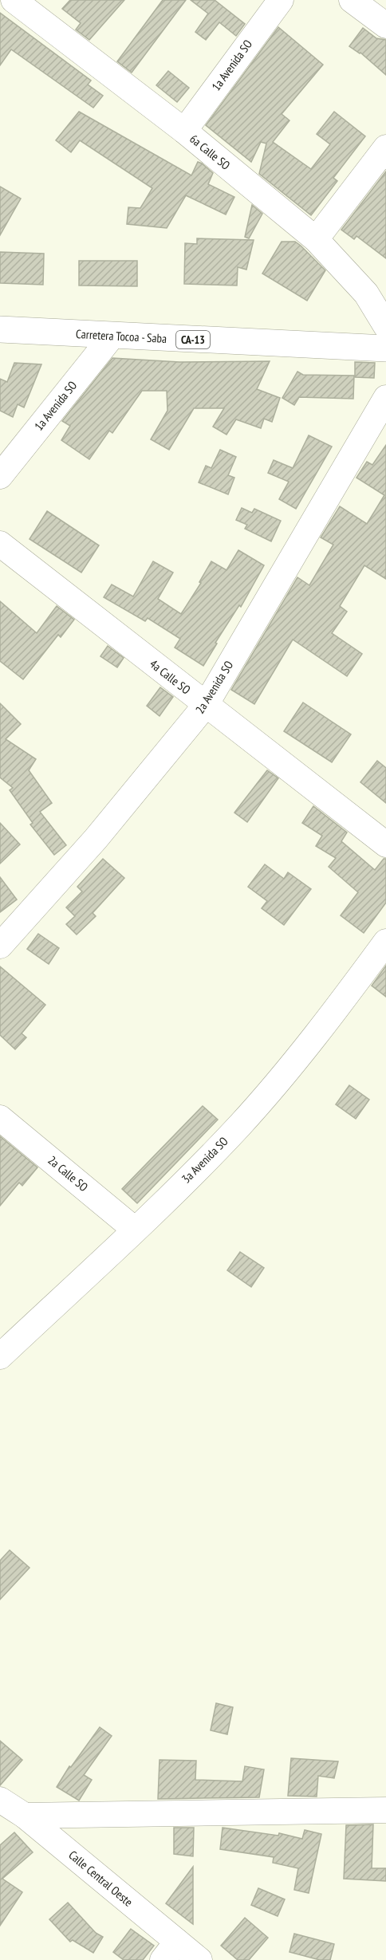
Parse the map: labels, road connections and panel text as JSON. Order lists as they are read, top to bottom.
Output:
{
  "streets": {
    "main road": ["Carretera Tocoa - Saba", "CA-13"],
    "street": [
      "1a Avenida SO",
      "6a Calle SO",
      "4a Calle SO",
      "2a Avenida SO",
      "3a Avenida SO",
      "2a Calle SO",
      "Calle Central Oeste"
    ]
  },
  "crossings": [
    ["1a Avenida SO", "6a Calle SO"],
    ["1a Avenida SO", "Carretera Tocoa - Saba"],
    ["4a Calle SO", "2a Avenida SO"],
    ["3a Avenida SO", "2a Calle SO"]
  ]
}
